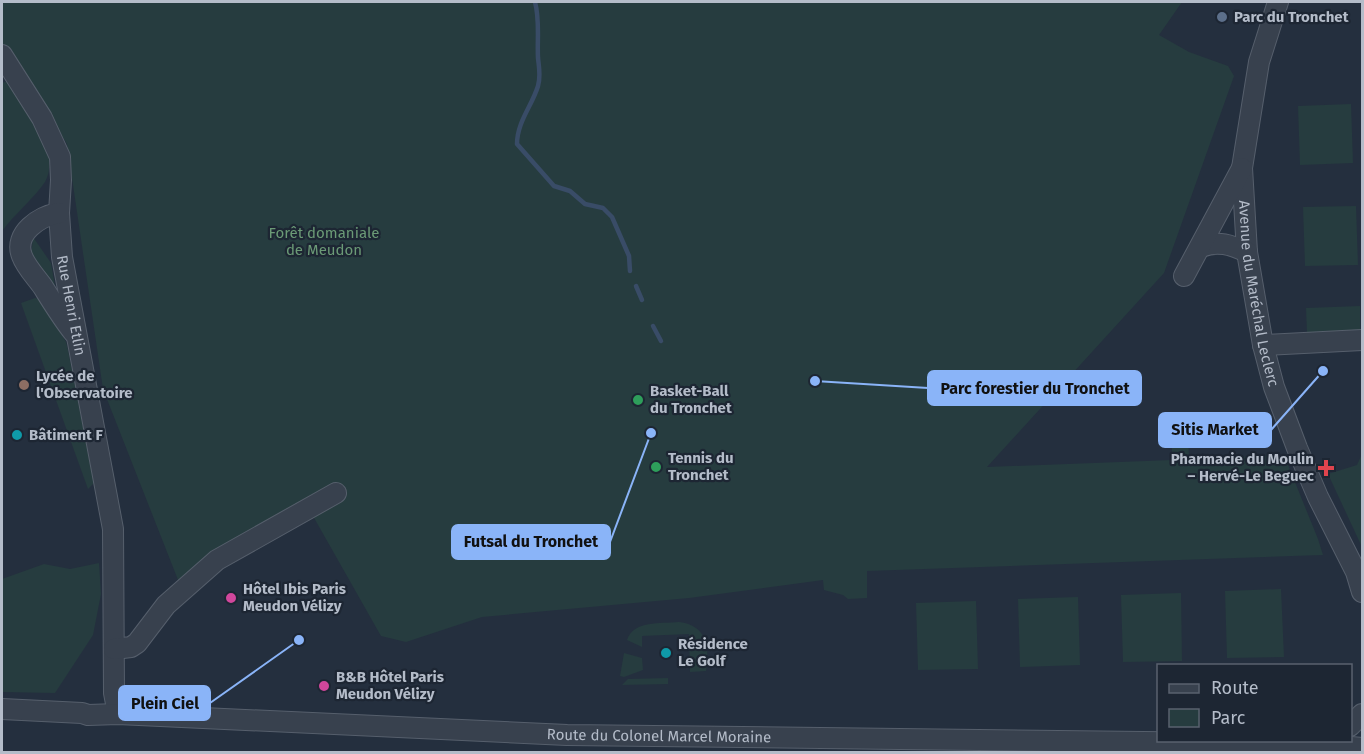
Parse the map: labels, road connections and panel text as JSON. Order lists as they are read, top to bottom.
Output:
{
  "streets": {
    "street": ["Avenue du Maréchal Leclerc", "Rue Henri Etlin", "Route du Colonel Marcel Moraine"]
  },
  "crossings": [
    ["Rue Henri Etlin", "Route du Colonel Marcel Moraine"]
  ],
  "parks": ["Forêt domaniale de Meudon"],
  "places": {
    "other": [
      "Parc du Tronchet",
      "Sitis Market",
      "Parc forestier du Tronchet",
      "Lycée de l'Observatoire",
      "Basket-Ball du Tronchet",
      "Futsal du Tronchet",
      "Bâtiment F",
      "Tennis du Tronchet",
      "Hôtel Ibis Paris Meudon Vélizy",
      "Plein Ciel",
      "Résidence Le Golf",
      "B&B Hôtel Paris Meudon Vélizy"
    ],
    "health": ["Pharmacie du Moulin – Hervé-Le Beguec"]
  },
  "legend": ["Route", "Parc"]
}
